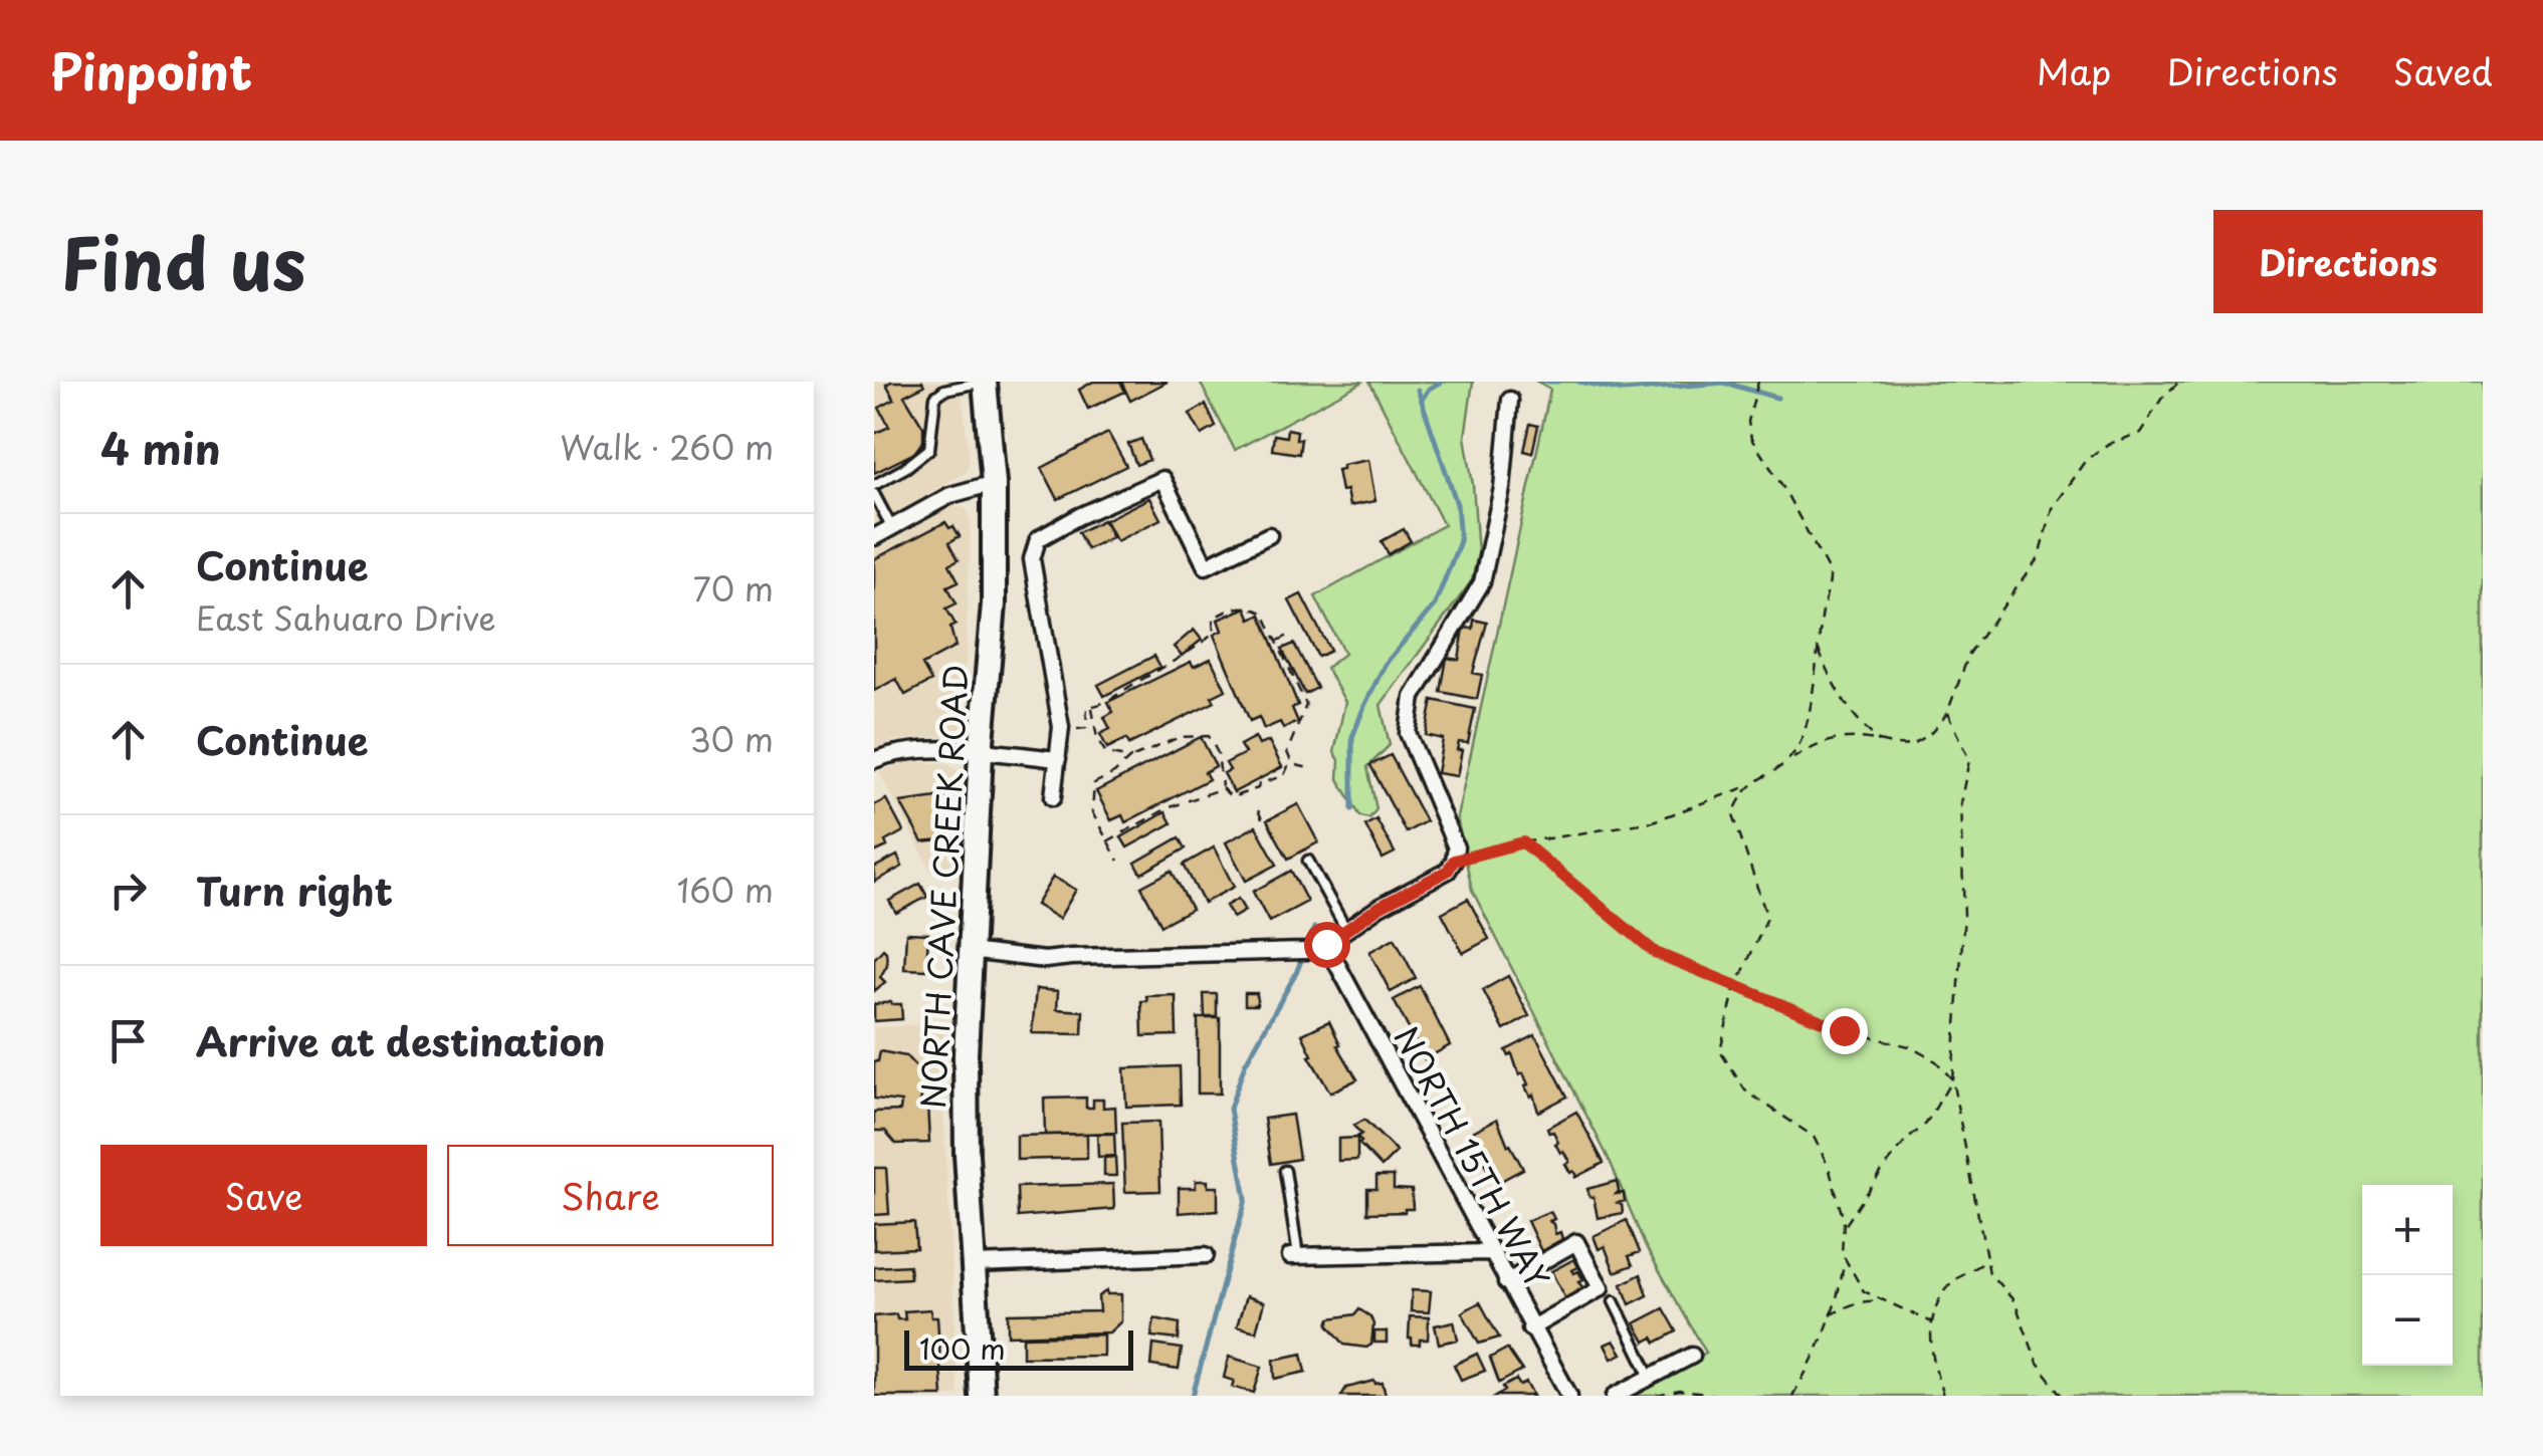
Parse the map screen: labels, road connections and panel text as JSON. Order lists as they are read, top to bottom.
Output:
{
  "streets": {
    "main road": ["NORTH CAVE CREEK ROAD"],
    "street": ["NORTH 15TH WAY"]
  },
  "scale_bar": "100 m",
  "page": {
    "header": "Pinpoint",
    "nav": ["Map", "Directions", "Saved"],
    "title": "Find us",
    "buttons": [
      "Directions",
      ["Save", "Share"]
    ],
    "heading": ["4 min", "Walk · 260 m"],
    "list": [
      ["Continue", "East Sahuaro Drive", "70 m"],
      ["Continue", "30 m"],
      ["Turn right", "160 m"],
      "Arrive at destination"
    ],
    "map_buttons": ["+", "−"],
    "scale": "100 m"
  }
}
